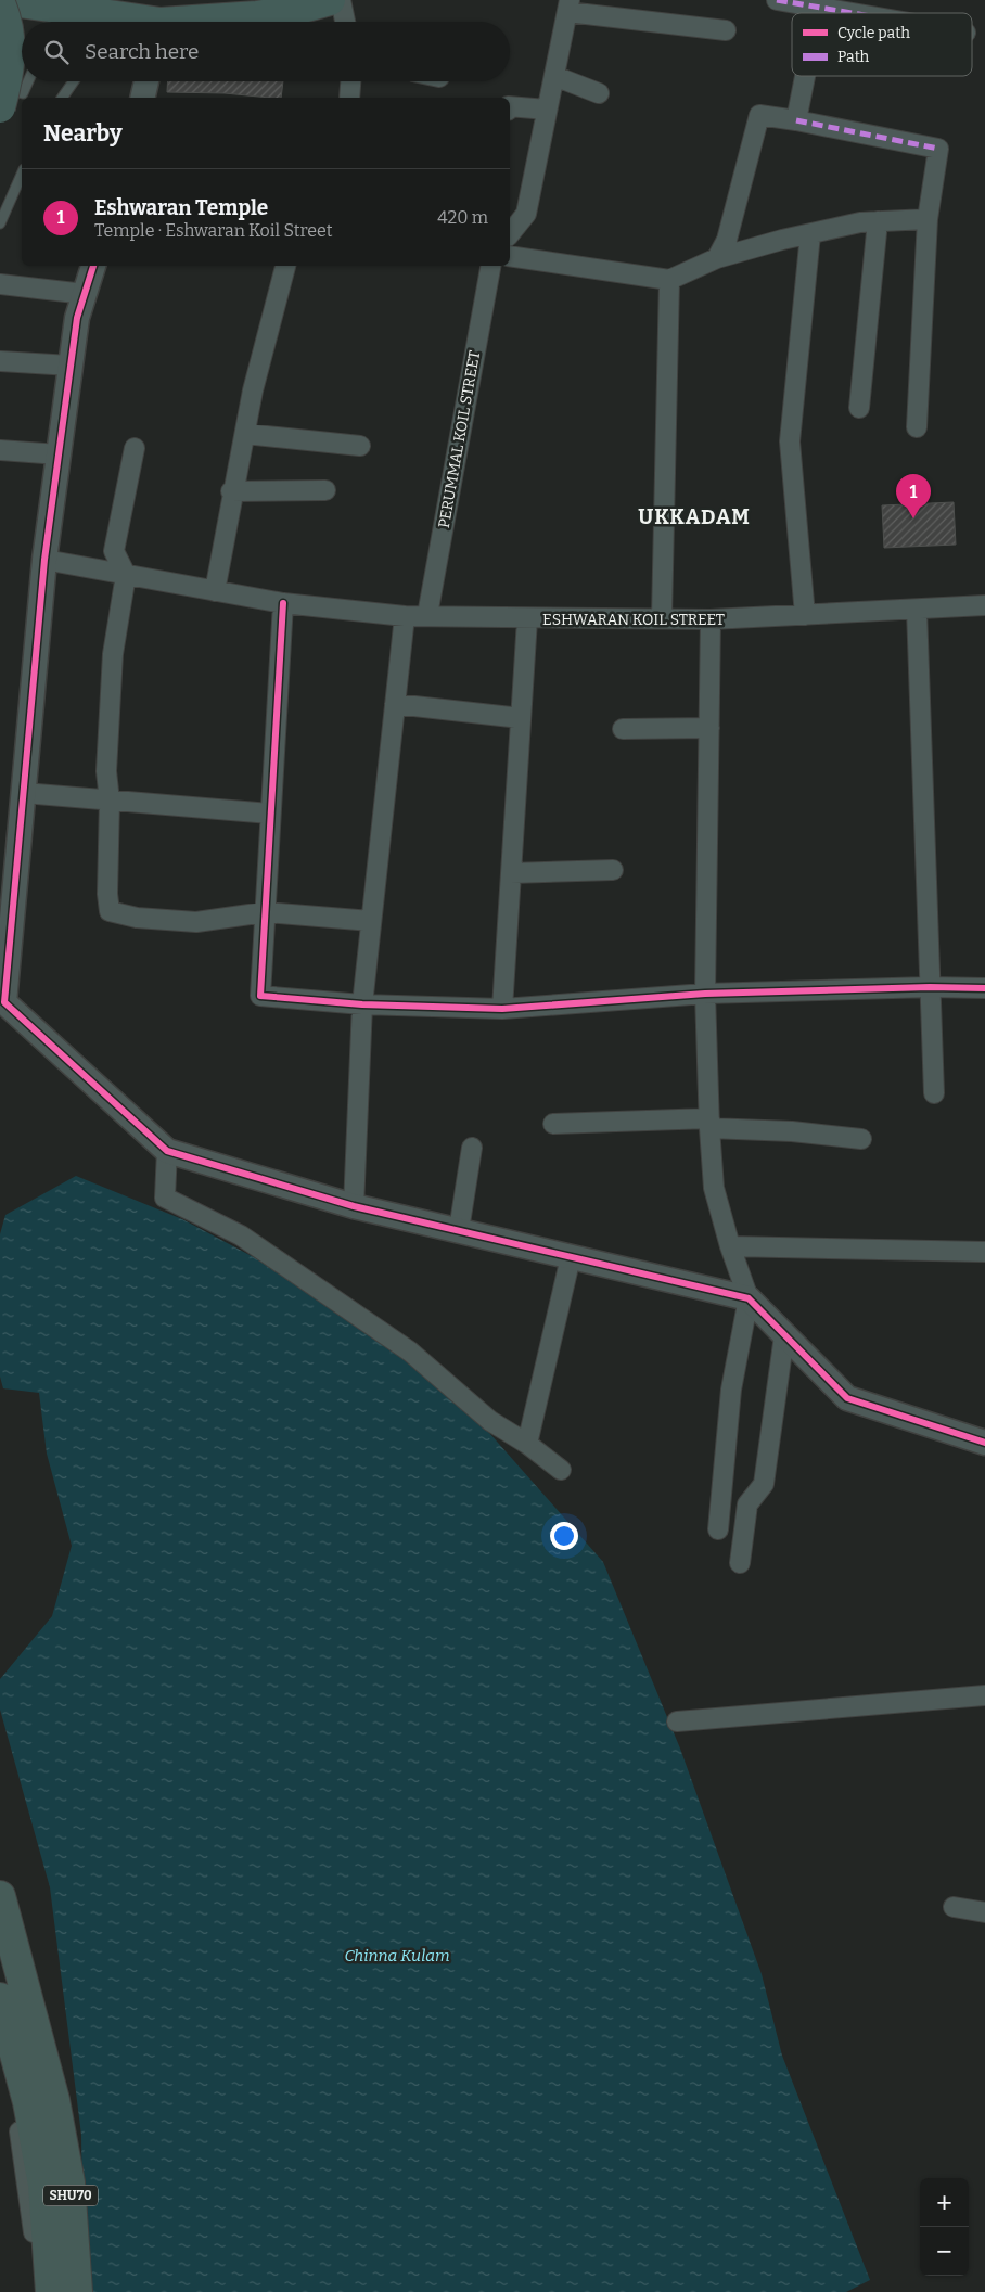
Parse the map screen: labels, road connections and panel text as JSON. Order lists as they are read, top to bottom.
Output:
{
  "streets": {
    "main road": ["SHU70"],
    "street": ["PERUMMAL KOIL STREET", "ESHWARAN KOIL STREET"]
  },
  "crossings": [
    ["PERUMMAL KOIL STREET", "ESHWARAN KOIL STREET"]
  ],
  "districts": ["UKKADAM"],
  "water": ["Chinna Kulam"],
  "legend": ["Cycle path", "Path"],
  "page": {
    "search": "Search here",
    "heading": "Nearby",
    "list": [
      {
        "mark": "1",
        "name": "Eshwaran Temple",
        "note": "Temple · Eshwaran Koil Street",
        "value": "420 m"
      }
    ],
    "pins": "1",
    "map_buttons": ["+", "−"]
  }
}
